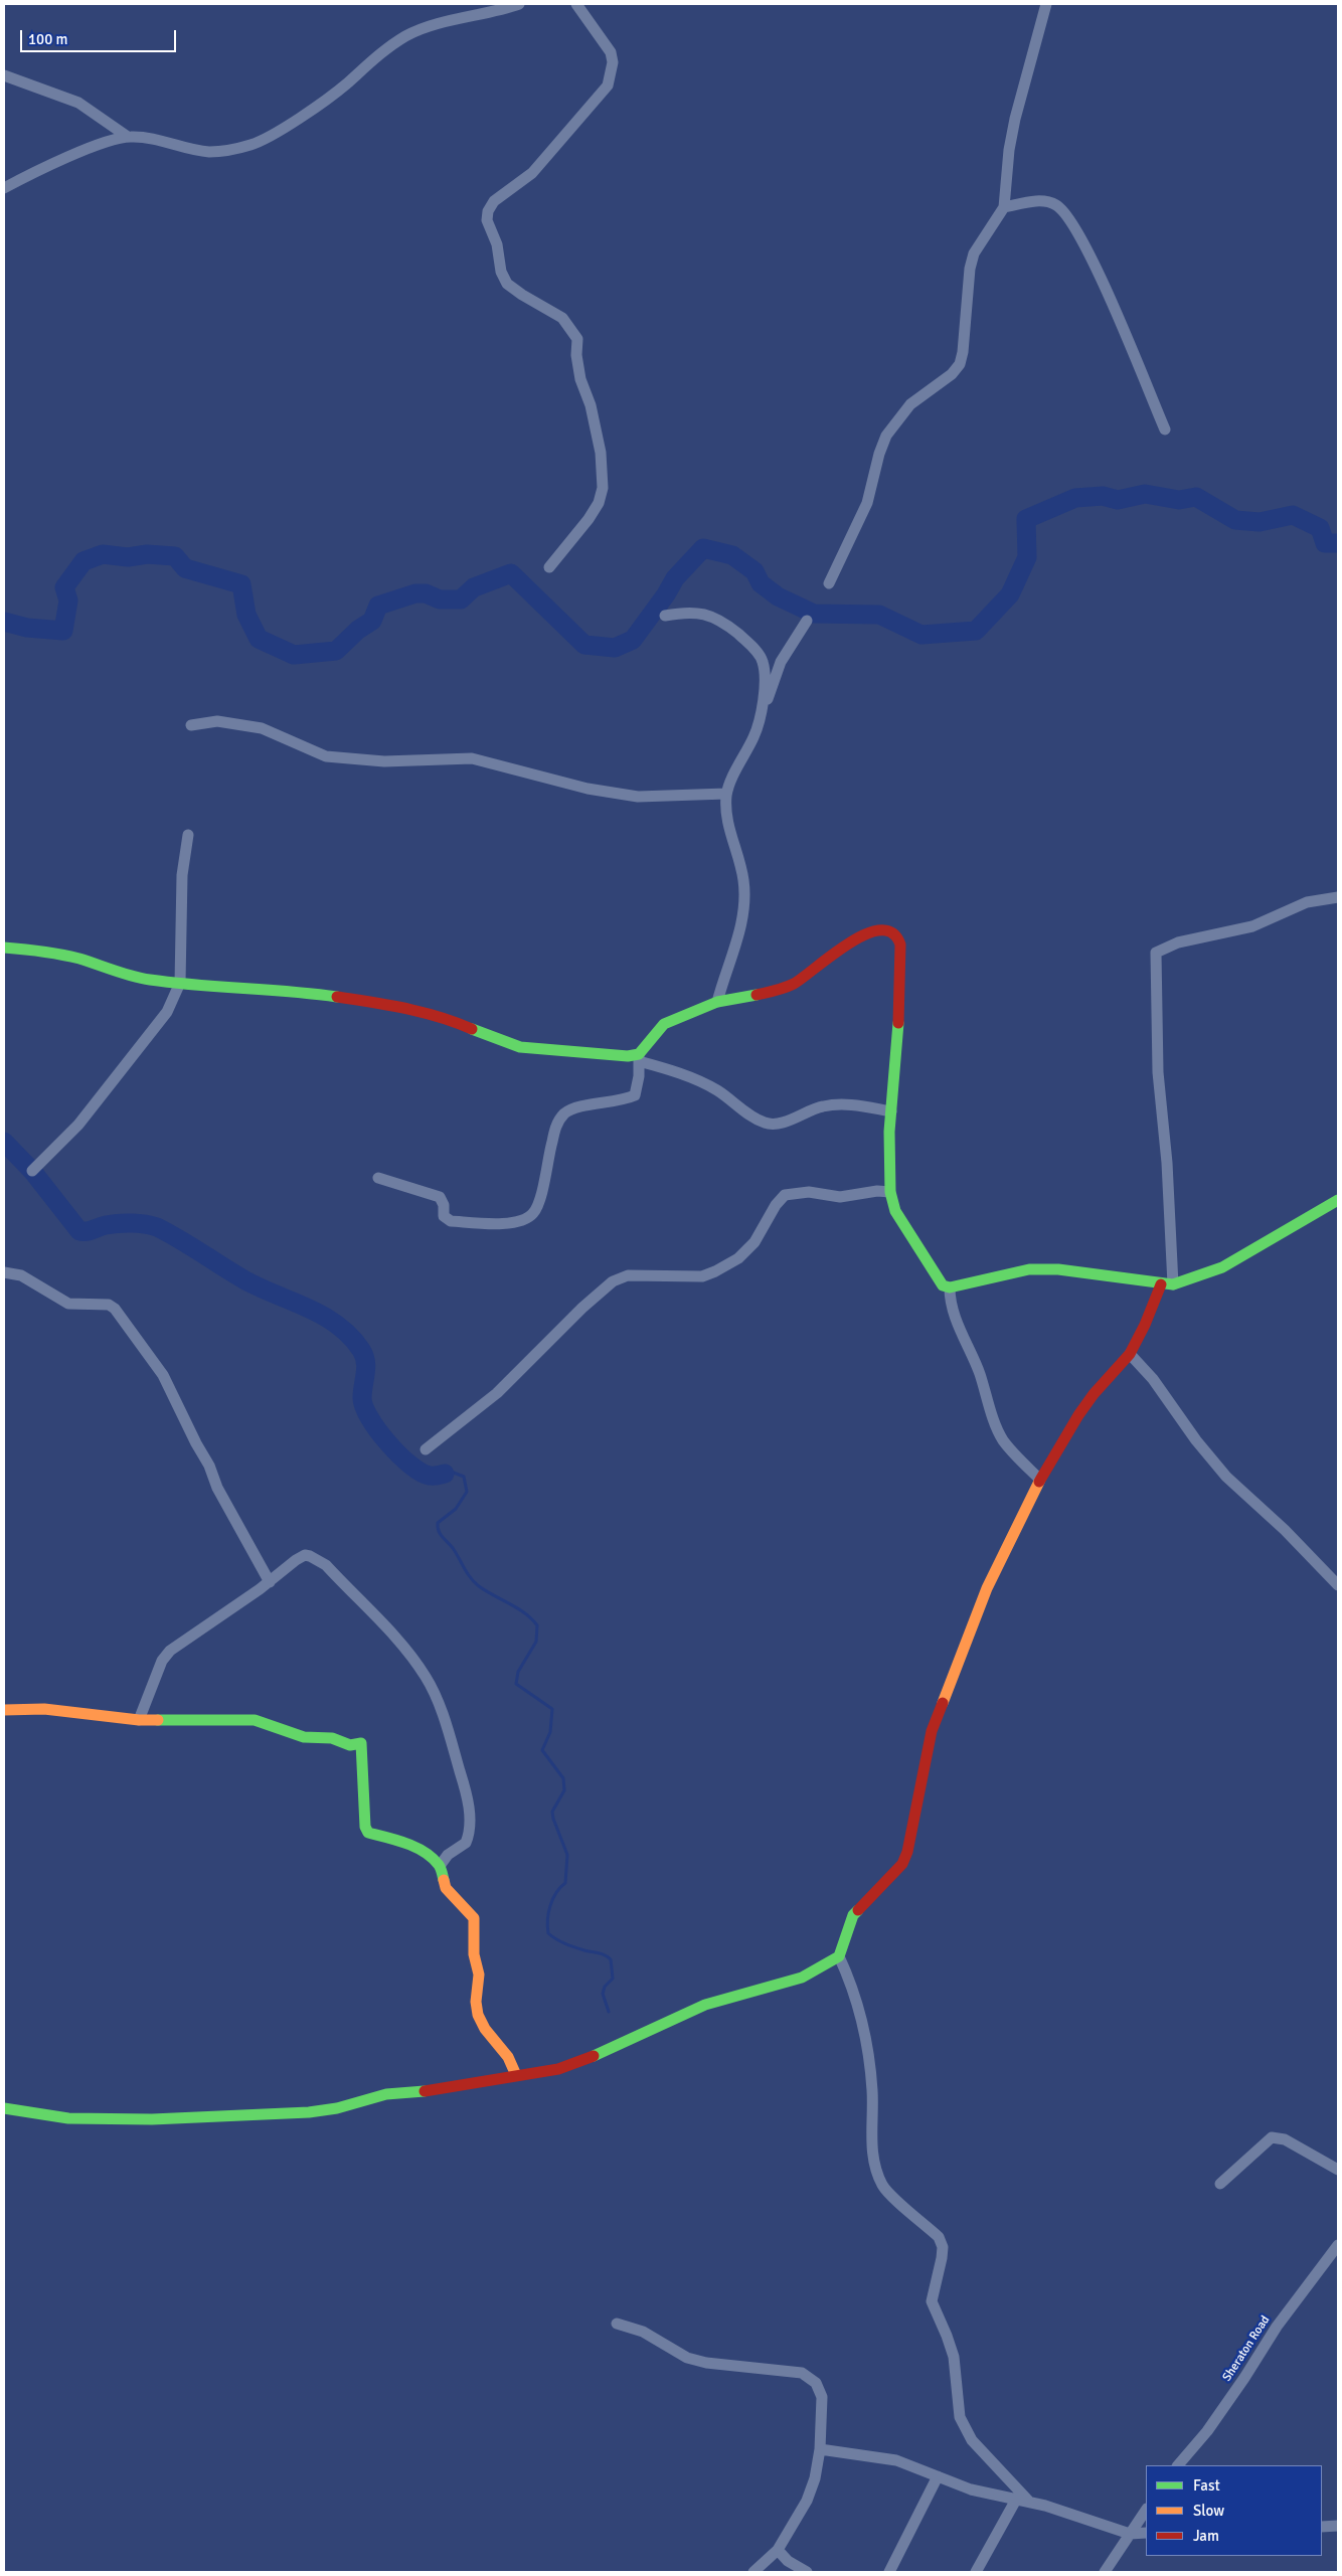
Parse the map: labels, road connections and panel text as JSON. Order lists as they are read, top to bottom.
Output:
{
  "streets": {
    "street": ["Sheraton Road"]
  },
  "legend": ["Fast", "Slow", "Jam"],
  "scale_bar": "100 m"
}
